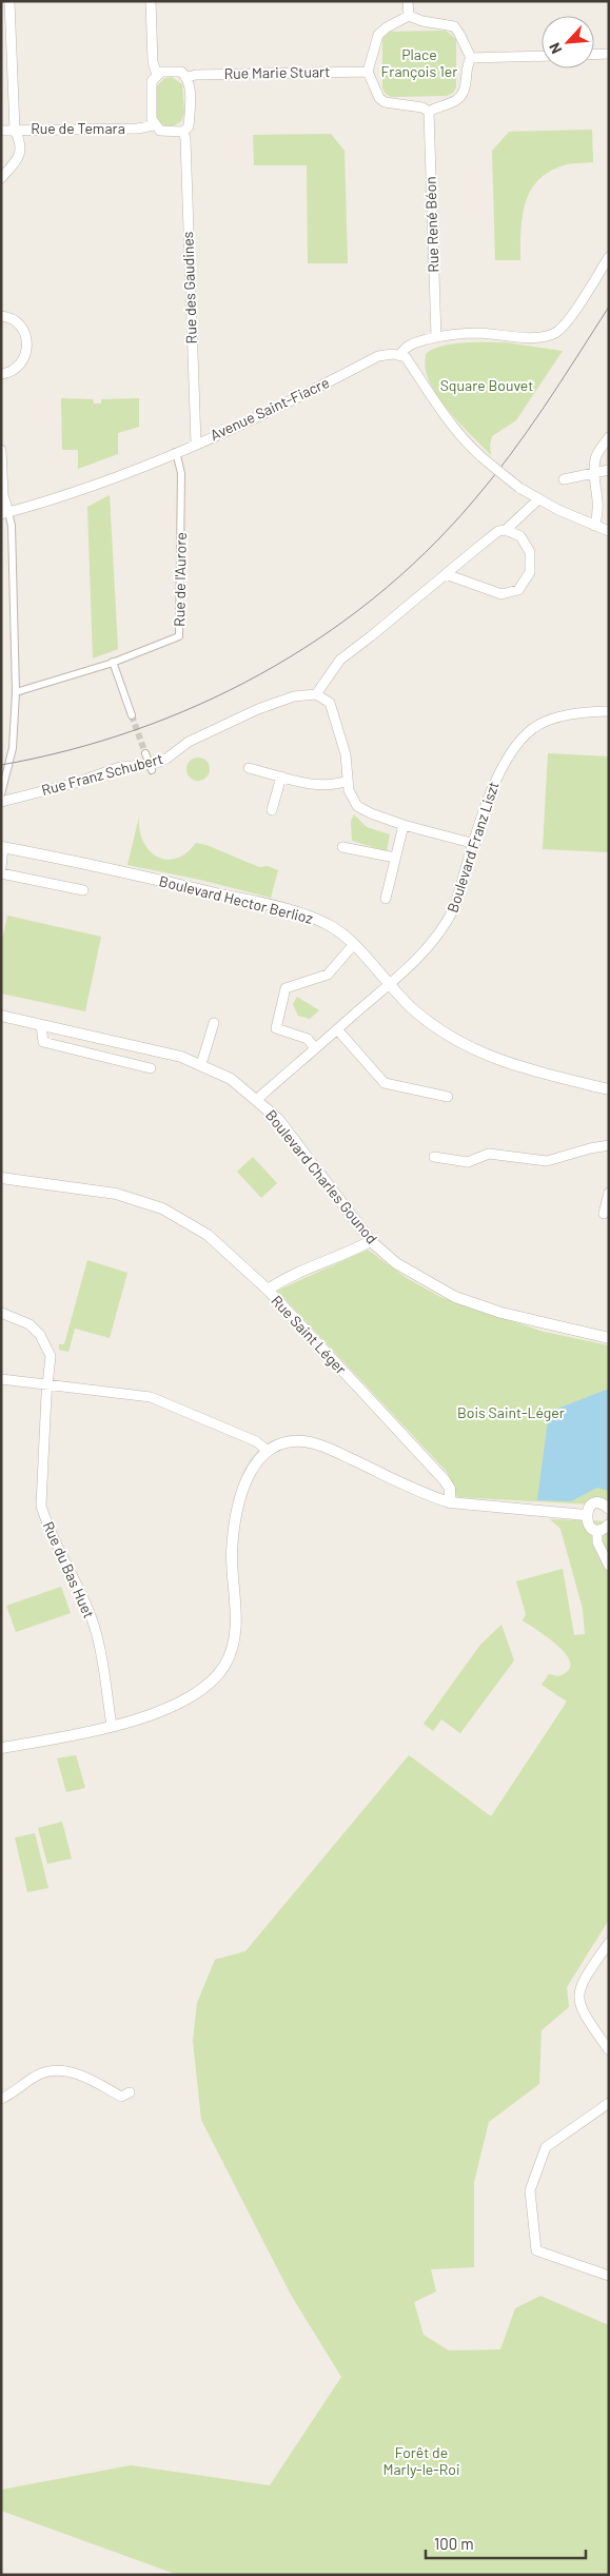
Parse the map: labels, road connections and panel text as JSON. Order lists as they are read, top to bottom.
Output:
{
  "streets": {
    "street": [
      "Rue Marie Stuart",
      "Rue de Temara",
      "Rue René Béon",
      "Rue des Gaudines",
      "Avenue Saint-Fiacre",
      "Rue de l'Aurore",
      "Rue Franz Schubert",
      "Boulevard Franz Liszt",
      "Boulevard Hector Berlioz",
      "Boulevard Charles Gounod",
      "Rue Saint Léger",
      "Rue du Bas Huet"
    ]
  },
  "crossings": [
    ["Rue Marie Stuart", "Rue de Temara"],
    ["Rue Marie Stuart", "Rue René Béon"],
    ["Rue Marie Stuart", "Rue des Gaudines"],
    ["Rue de Temara", "Rue des Gaudines"],
    ["Rue des Gaudines", "Avenue Saint-Fiacre"],
    ["Avenue Saint-Fiacre", "Rue de l'Aurore"],
    ["Boulevard Franz Liszt", "Boulevard Hector Berlioz"],
    ["Boulevard Franz Liszt", "Boulevard Charles Gounod"]
  ],
  "parks": [
    "Place François 1er",
    "Square Bouvet",
    "Bois Saint-Léger",
    "Forêt de Marly-le-Roi"
  ],
  "scale_bar": "100 m",
  "north": "bottom left"
}
